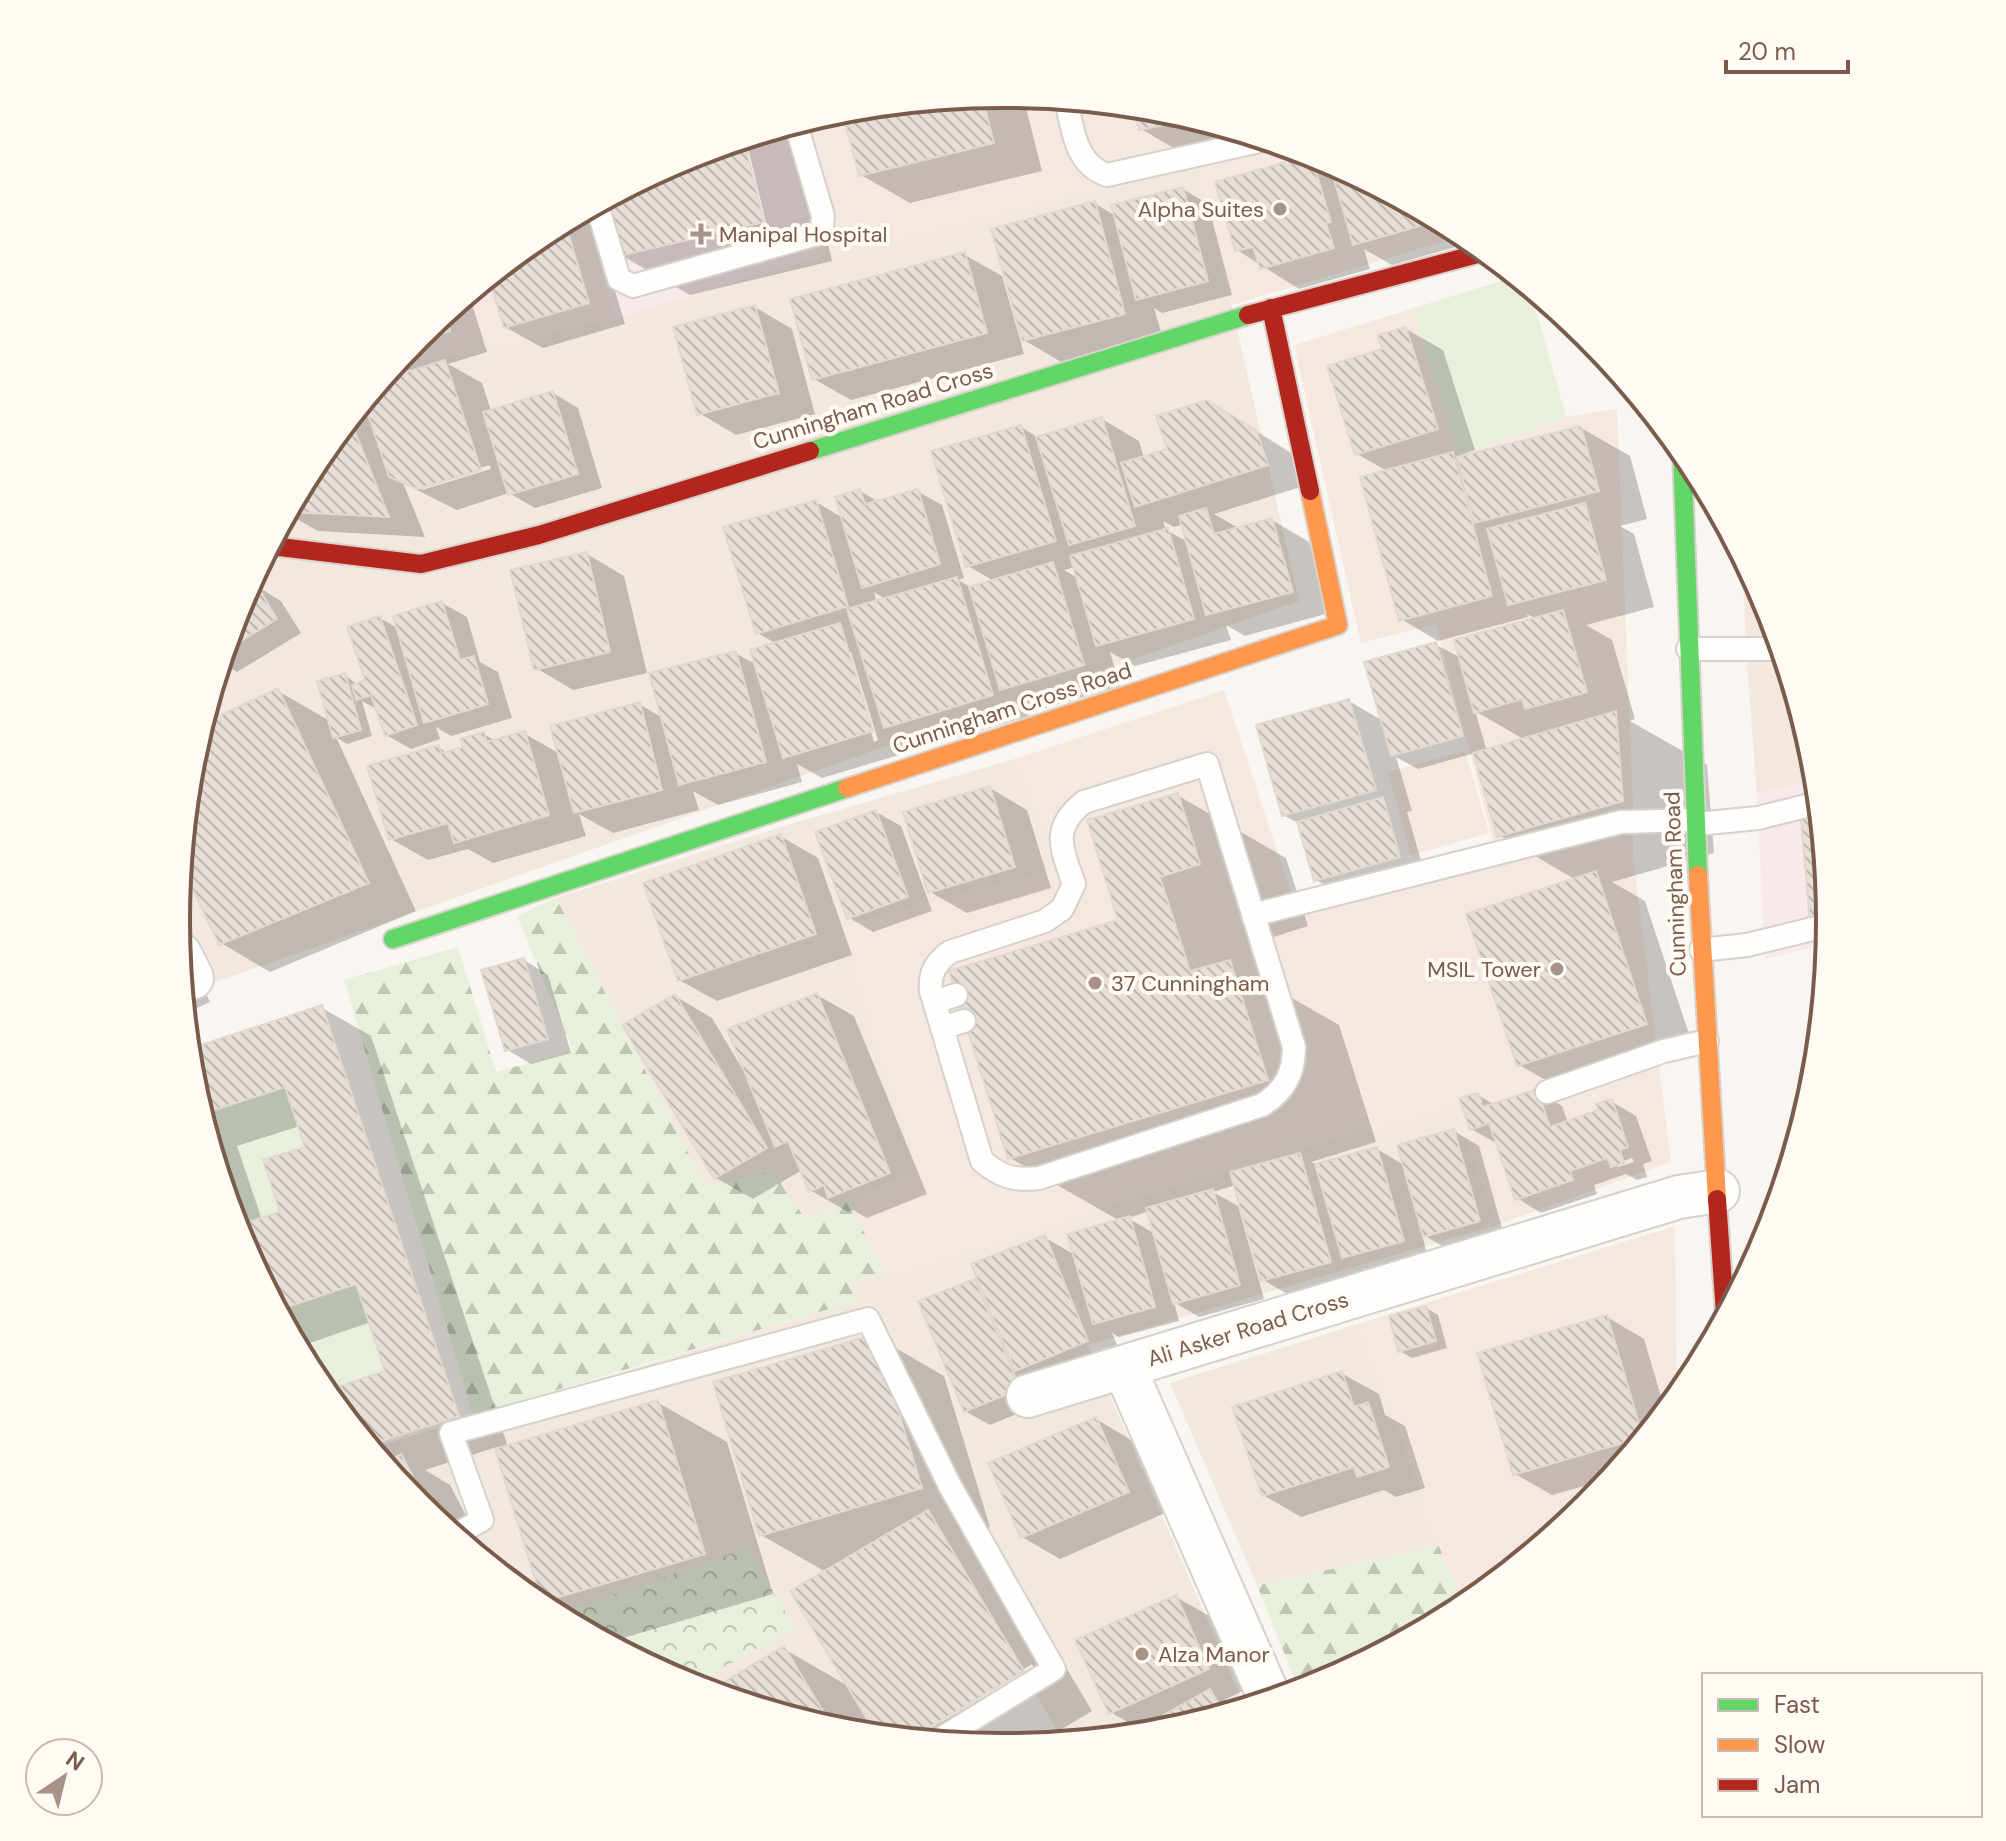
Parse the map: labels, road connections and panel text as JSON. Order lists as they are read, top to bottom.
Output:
{
  "streets": {
    "street": [
      "Cunningham Road Cross",
      "Cunningham Cross Road",
      "Cunningham Road",
      "Ali Asker Road Cross"
    ]
  },
  "crossings": [
    ["Cunningham Road Cross", "Cunningham Cross Road"],
    ["Cunningham Road", "Ali Asker Road Cross"]
  ],
  "places": {
    "other": [
      "Alpha Suites",
      "MSIL Tower",
      "37 Cunningham",
      "Alza Manor"
    ],
    "health": ["Manipal Hospital"]
  },
  "legend": ["Fast", "Slow", "Jam"],
  "scale_bar": "20 m",
  "north": "top right"
}
